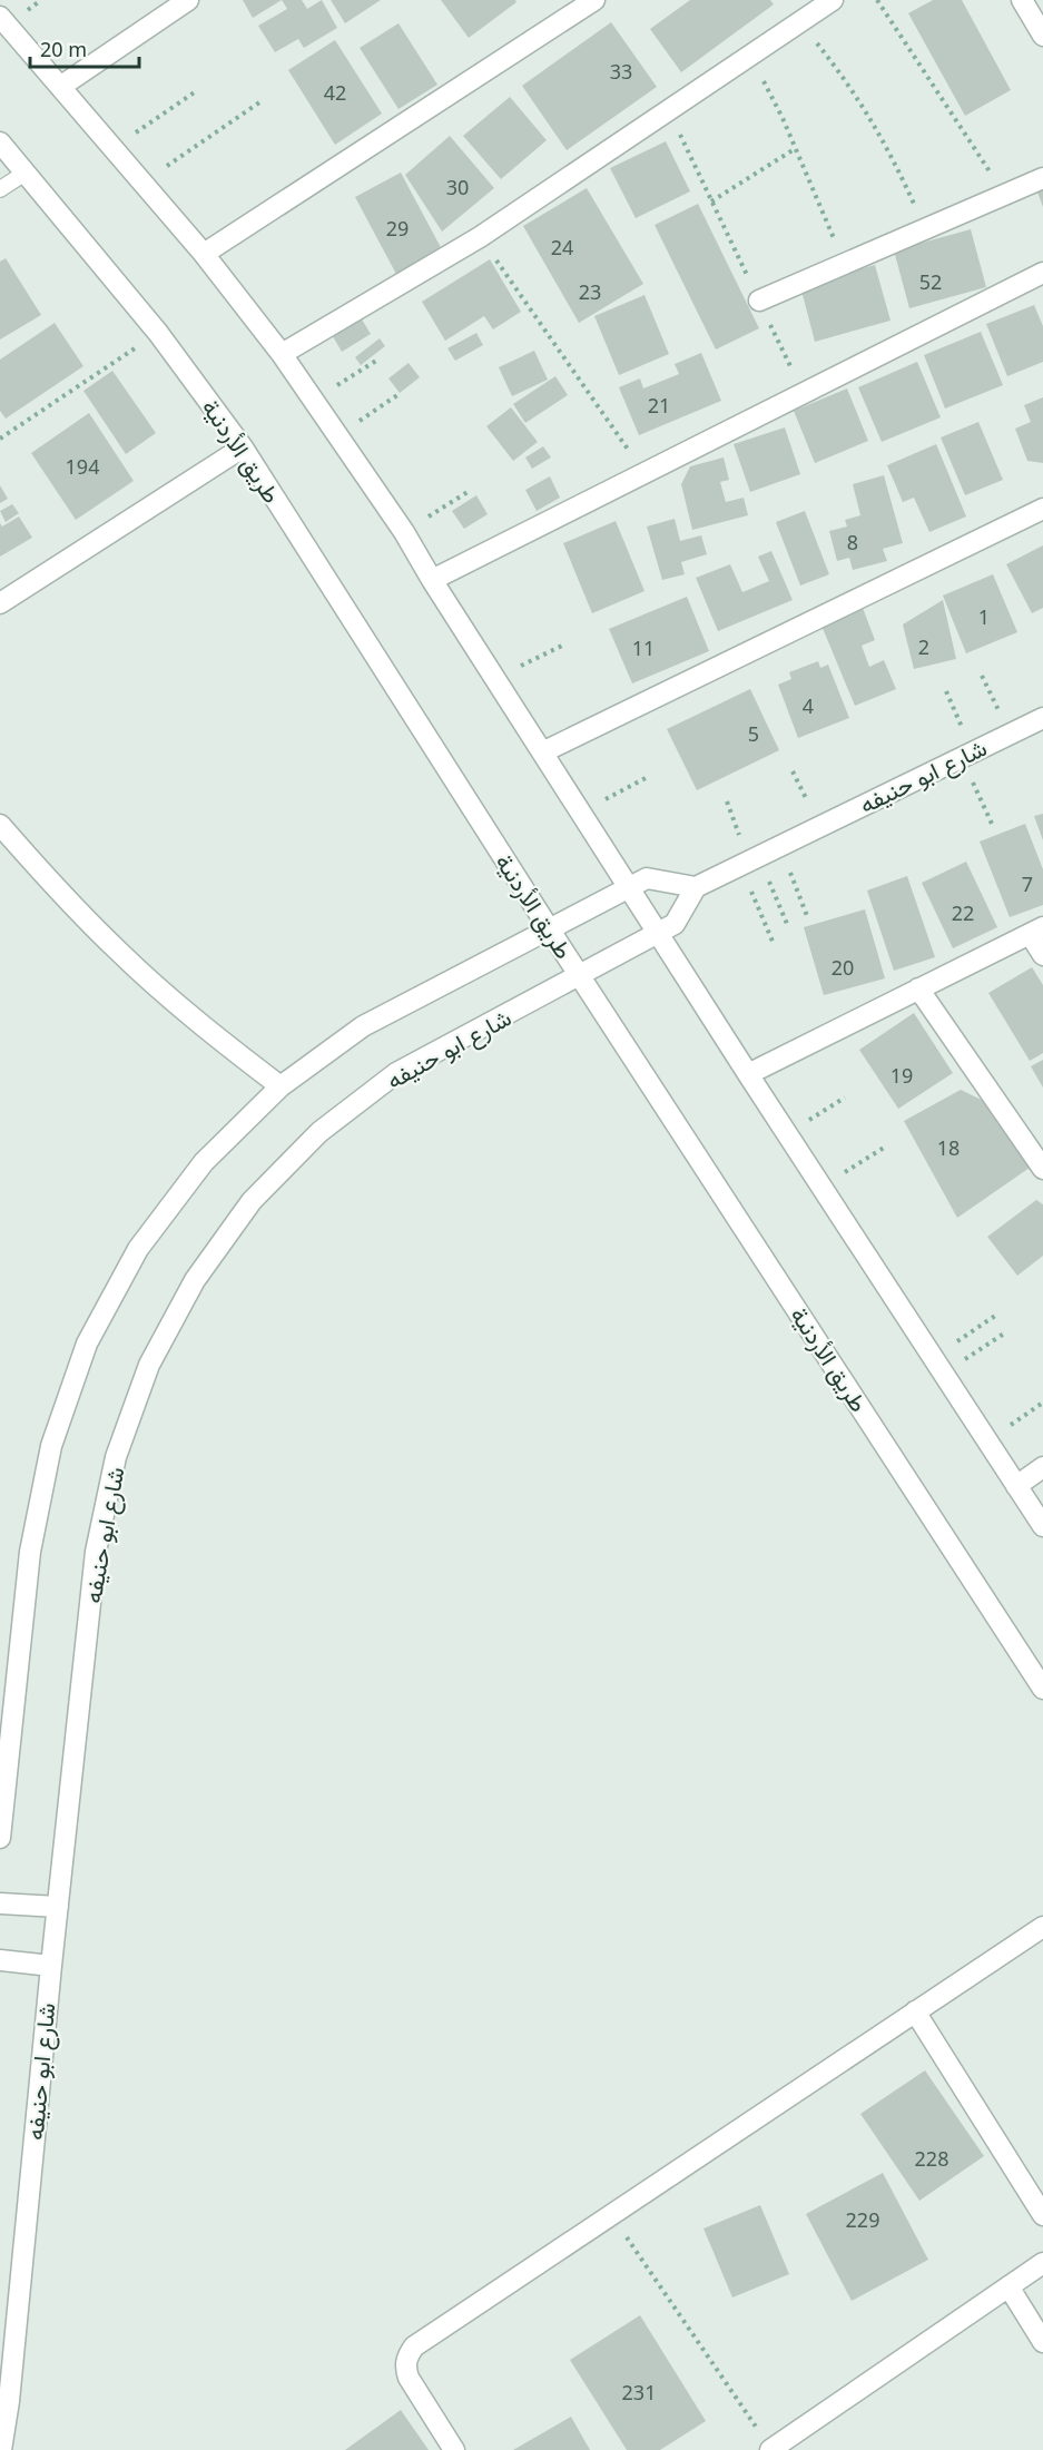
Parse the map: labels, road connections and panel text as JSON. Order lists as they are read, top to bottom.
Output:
{
  "streets": {
    "street": ["طريق الأردنية", "شارع ابو حنيفه"]
  },
  "crossings": [
    ["طريق الأردنية", "شارع ابو حنيفه"]
  ],
  "house_numbers": [
    "33",
    "42",
    "30",
    "29",
    "24",
    "52",
    "23",
    "21",
    "194",
    "8",
    "1",
    "2",
    "11",
    "4",
    "5",
    "7",
    "22",
    "20",
    "19",
    "18",
    "228",
    "229",
    "231"
  ],
  "scale_bar": "20 m"
}
